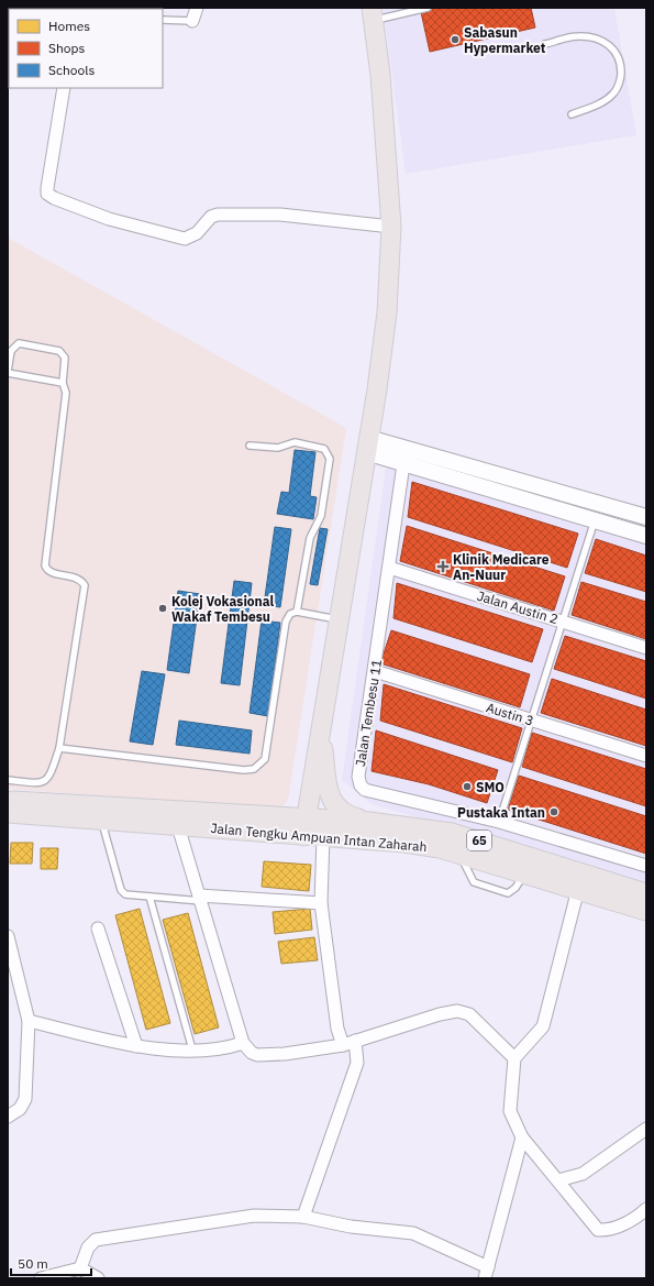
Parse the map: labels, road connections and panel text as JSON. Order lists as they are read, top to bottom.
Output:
{
  "streets": {
    "main road": ["Jalan Tengku Ampuan Intan Zaharah", "65"],
    "street": ["Jalan Austin 2", "Jalan Tembesu 11", "Austin 3"]
  },
  "crossings": [
    ["Jalan Austin 2", "Jalan Tembesu 11"],
    ["Jalan Tembesu 11", "Austin 3"]
  ],
  "places": {
    "other": [
      "Sabasun Hypermarket",
      "Kolej Vokasional Wakaf Tembesu",
      "SMO",
      "Pustaka Intan"
    ],
    "health": ["Klinik Medicare An-Nuur"]
  },
  "legend": ["Homes", "Shops", "Schools"],
  "scale_bar": "50 m"
}
